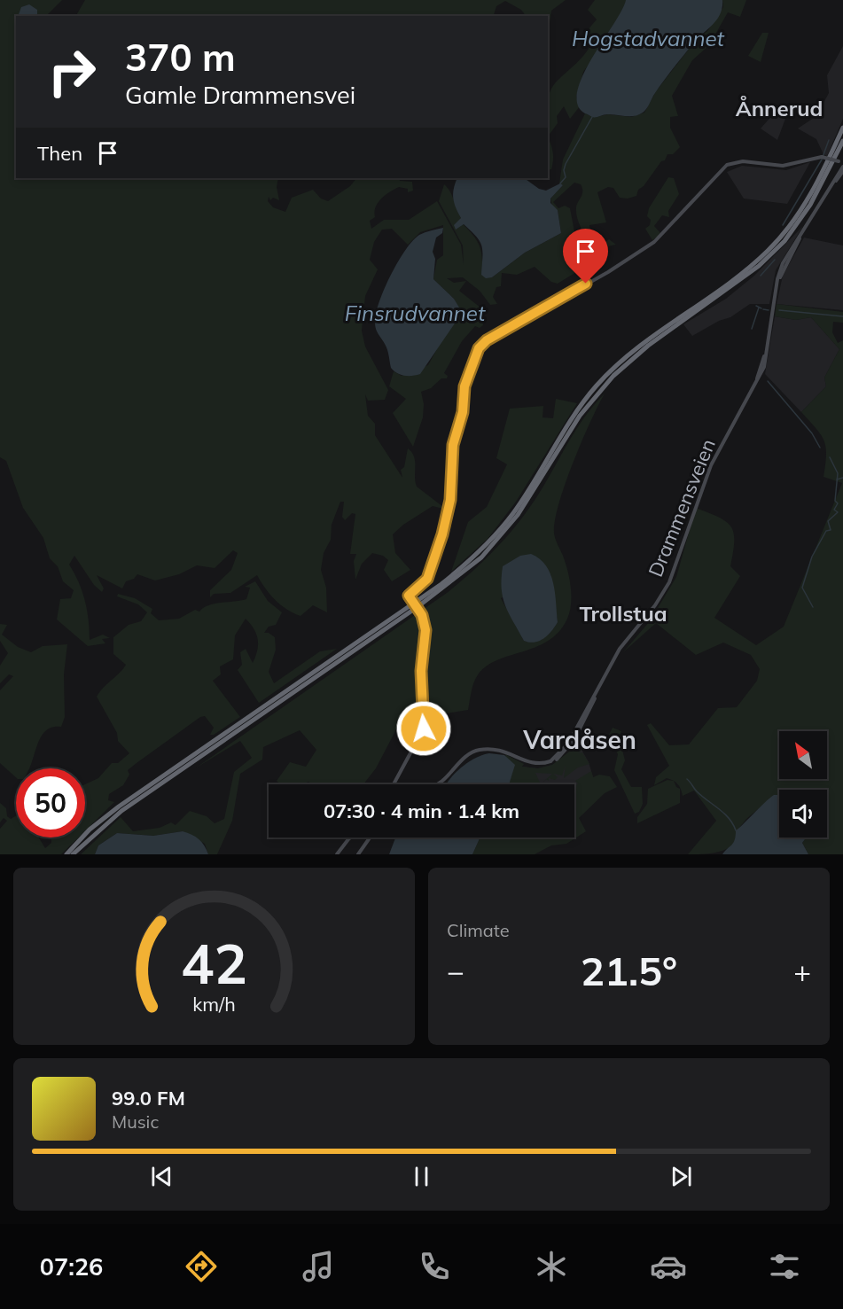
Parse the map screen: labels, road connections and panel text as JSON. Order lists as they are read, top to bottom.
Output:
{
  "streets": {
    "main road": ["Drammensveien"]
  },
  "districts": ["Ånnerud", "Trollstua", "Vardåsen"],
  "water": ["Hogstadvannet", "Finsrudvannet"],
  "north": "top left",
  "page": {
    "turn": ["370 m", "Gamle Drammensvei"],
    "then": "Then",
    "limit": "50",
    "trip": "07:30 · 4 min · 1.4 km",
    "tile": "Climate",
    "heat": ["−", "21.5°", "+"],
    "song": ["99.0 FM", "Music"],
    "tabs": "07:26",
    "gauge": ["42", "km/h"]
  }
}
